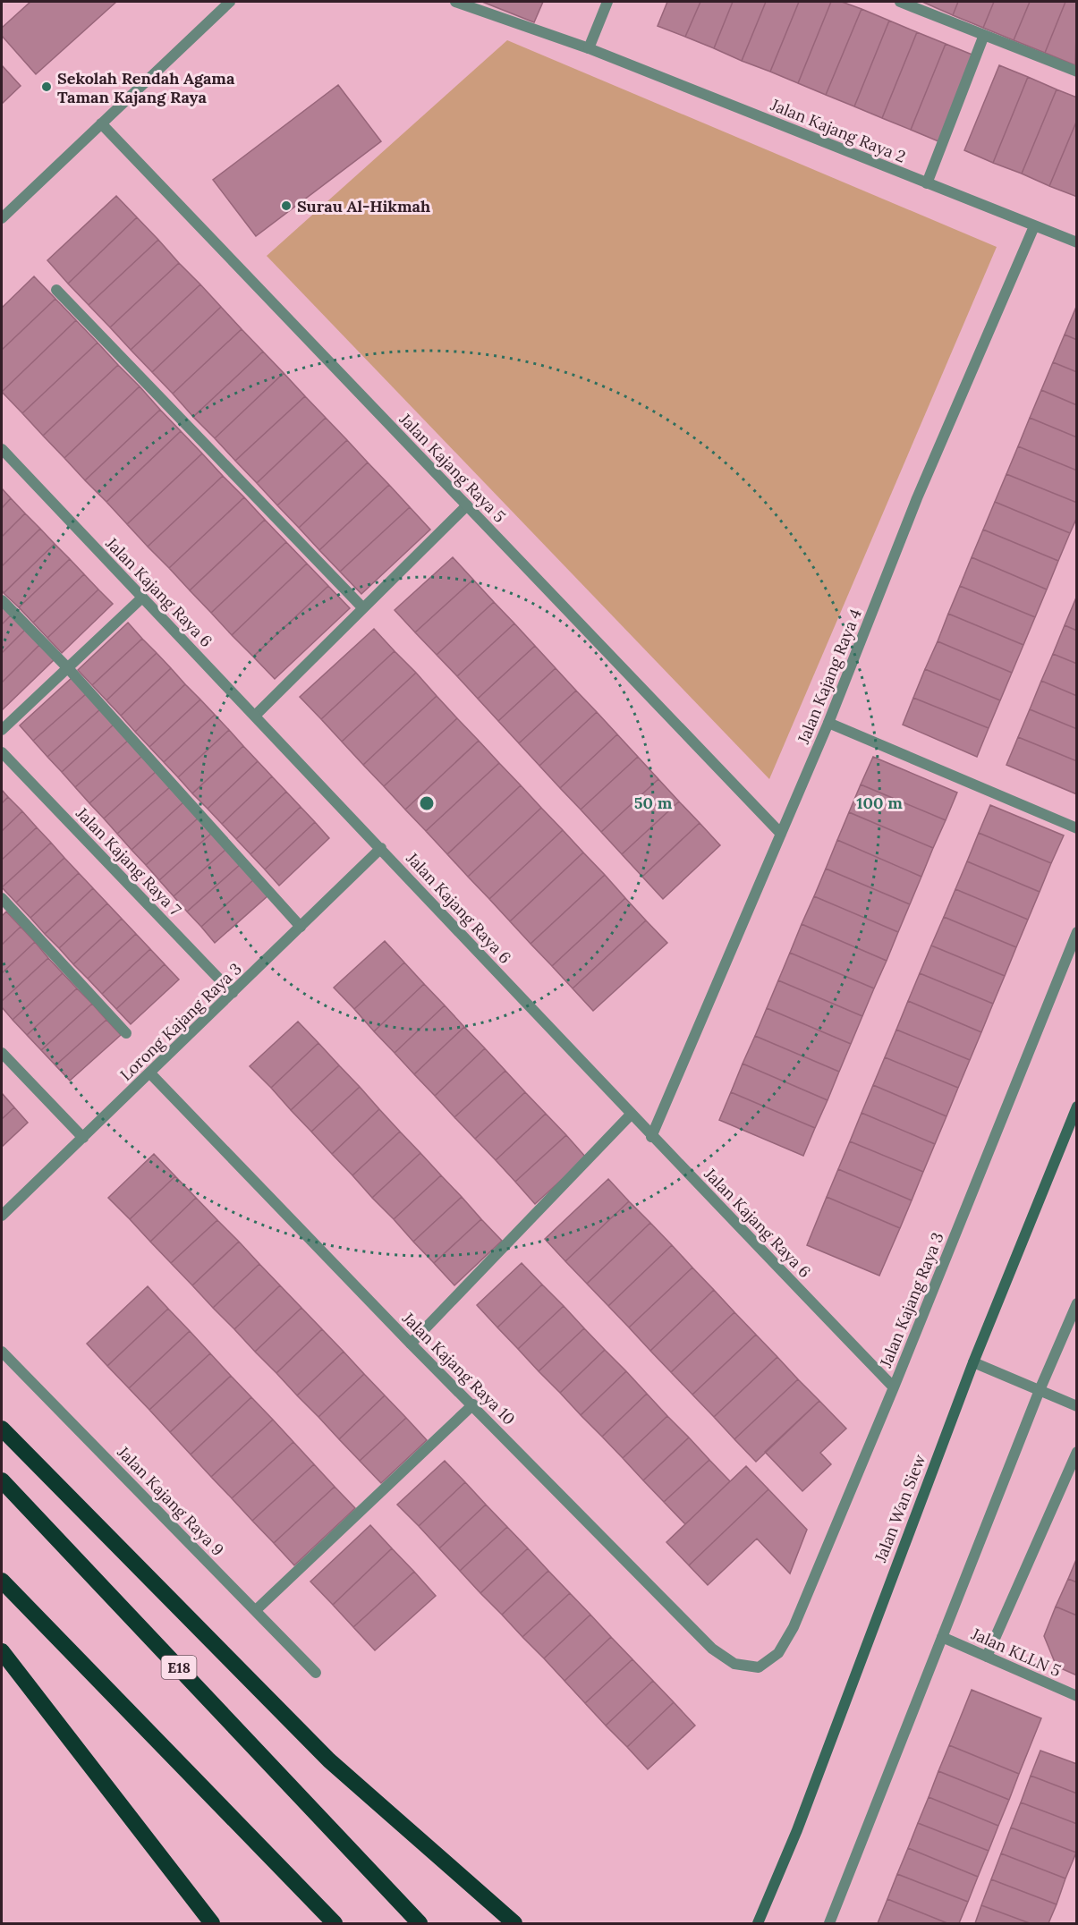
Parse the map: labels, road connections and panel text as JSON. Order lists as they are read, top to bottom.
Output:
{
  "streets": {
    "highway": ["E18"],
    "street": [
      "Jalan Kajang Raya 2",
      "Jalan Kajang Raya 5",
      "Jalan Kajang Raya 6",
      "Jalan Kajang Raya 4",
      "Jalan Kajang Raya 7",
      "Lorong Kajang Raya 3",
      "Jalan Kajang Raya 3",
      "Jalan Kajang Raya 10",
      "Jalan Kajang Raya 9",
      "Jalan Wan Siew",
      "Jalan KLLN 5"
    ]
  },
  "crossings": [
    ["Jalan Kajang Raya 2", "Jalan Kajang Raya 4"],
    ["Jalan Kajang Raya 5", "Jalan Kajang Raya 4"],
    ["Jalan Kajang Raya 6", "Jalan Kajang Raya 4"],
    ["Jalan Kajang Raya 6", "Lorong Kajang Raya 3"],
    ["Jalan Kajang Raya 6", "Jalan Kajang Raya 3"],
    ["Jalan Kajang Raya 7", "Lorong Kajang Raya 3"],
    ["Lorong Kajang Raya 3", "Jalan Kajang Raya 10"],
    ["Jalan Kajang Raya 3", "Jalan Kajang Raya 10"]
  ],
  "places": ["Sekolah Rendah Agama Taman Kajang Raya", "Surau Al-Hikmah"],
  "rings": ["50 m", "100 m"]
}
